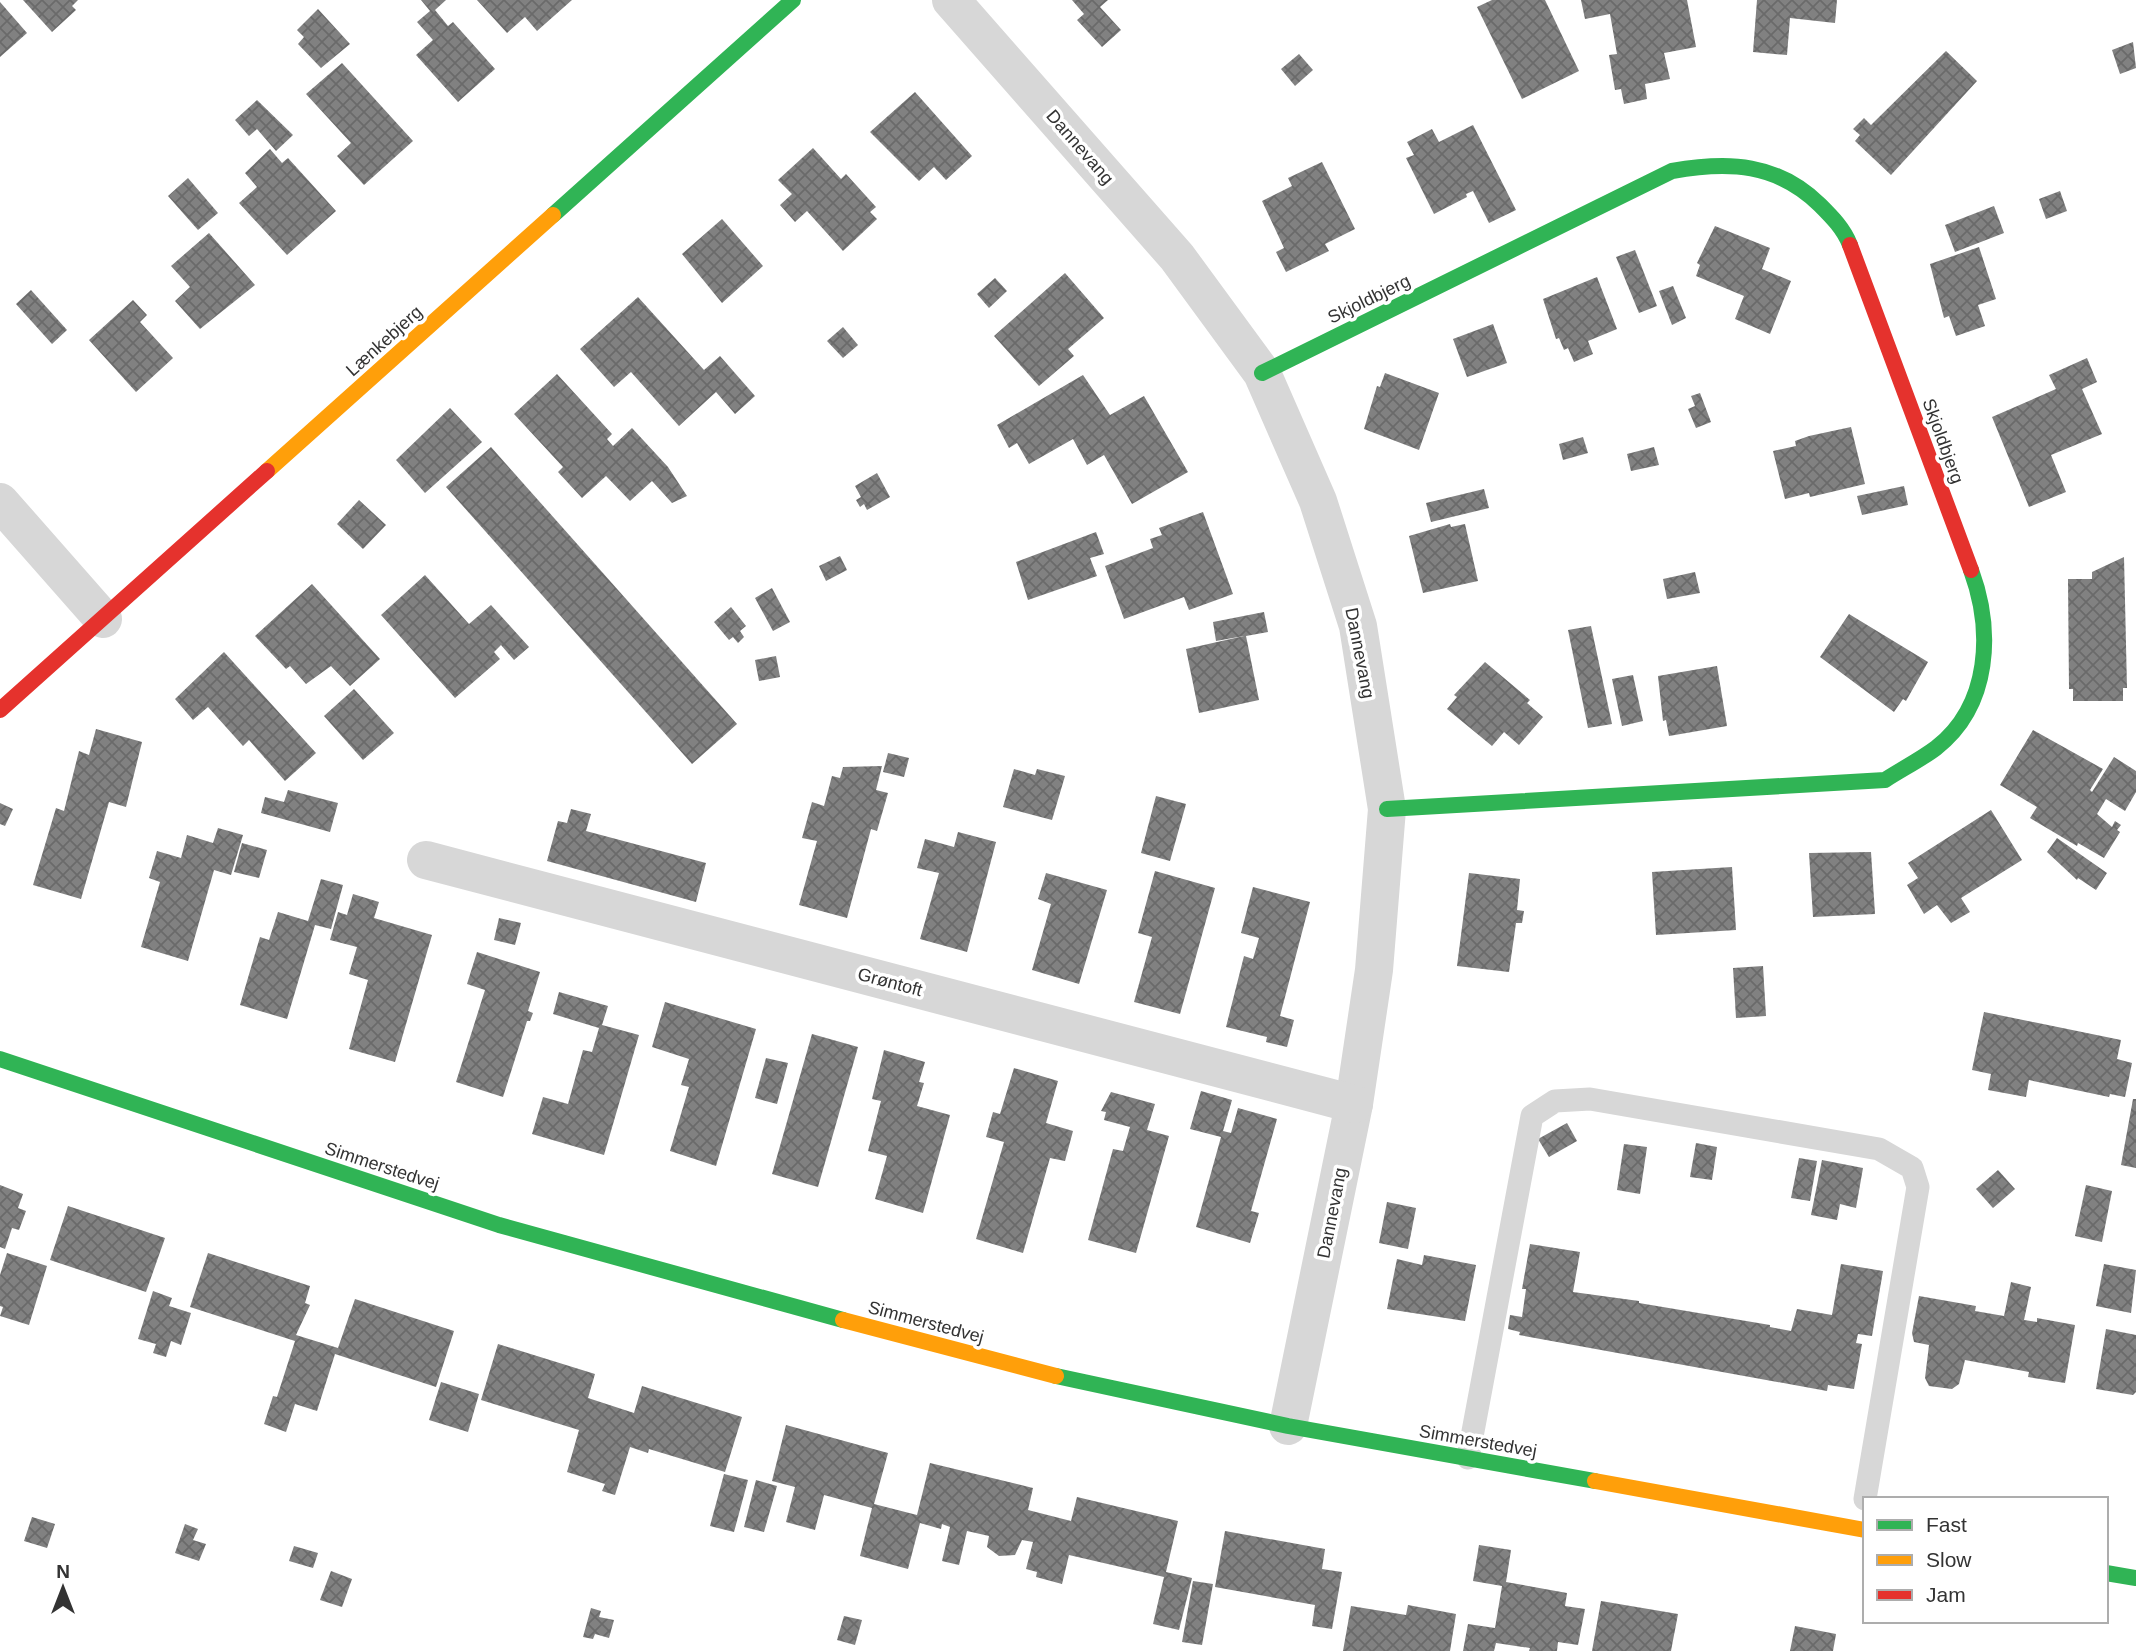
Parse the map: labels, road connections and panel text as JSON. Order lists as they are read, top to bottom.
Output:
{
  "streets": {
    "street": [
      "Dannevang",
      "Skjoldbjerg",
      "Lænkebjerg",
      "Grøntoft",
      "Simmerstedvej"
    ]
  },
  "crossings": [
    ["Dannevang", "Skjoldbjerg"],
    ["Dannevang", "Grøntoft"],
    ["Dannevang", "Simmerstedvej"]
  ],
  "legend": ["Fast", "Slow", "Jam"],
  "north": "top"
}
